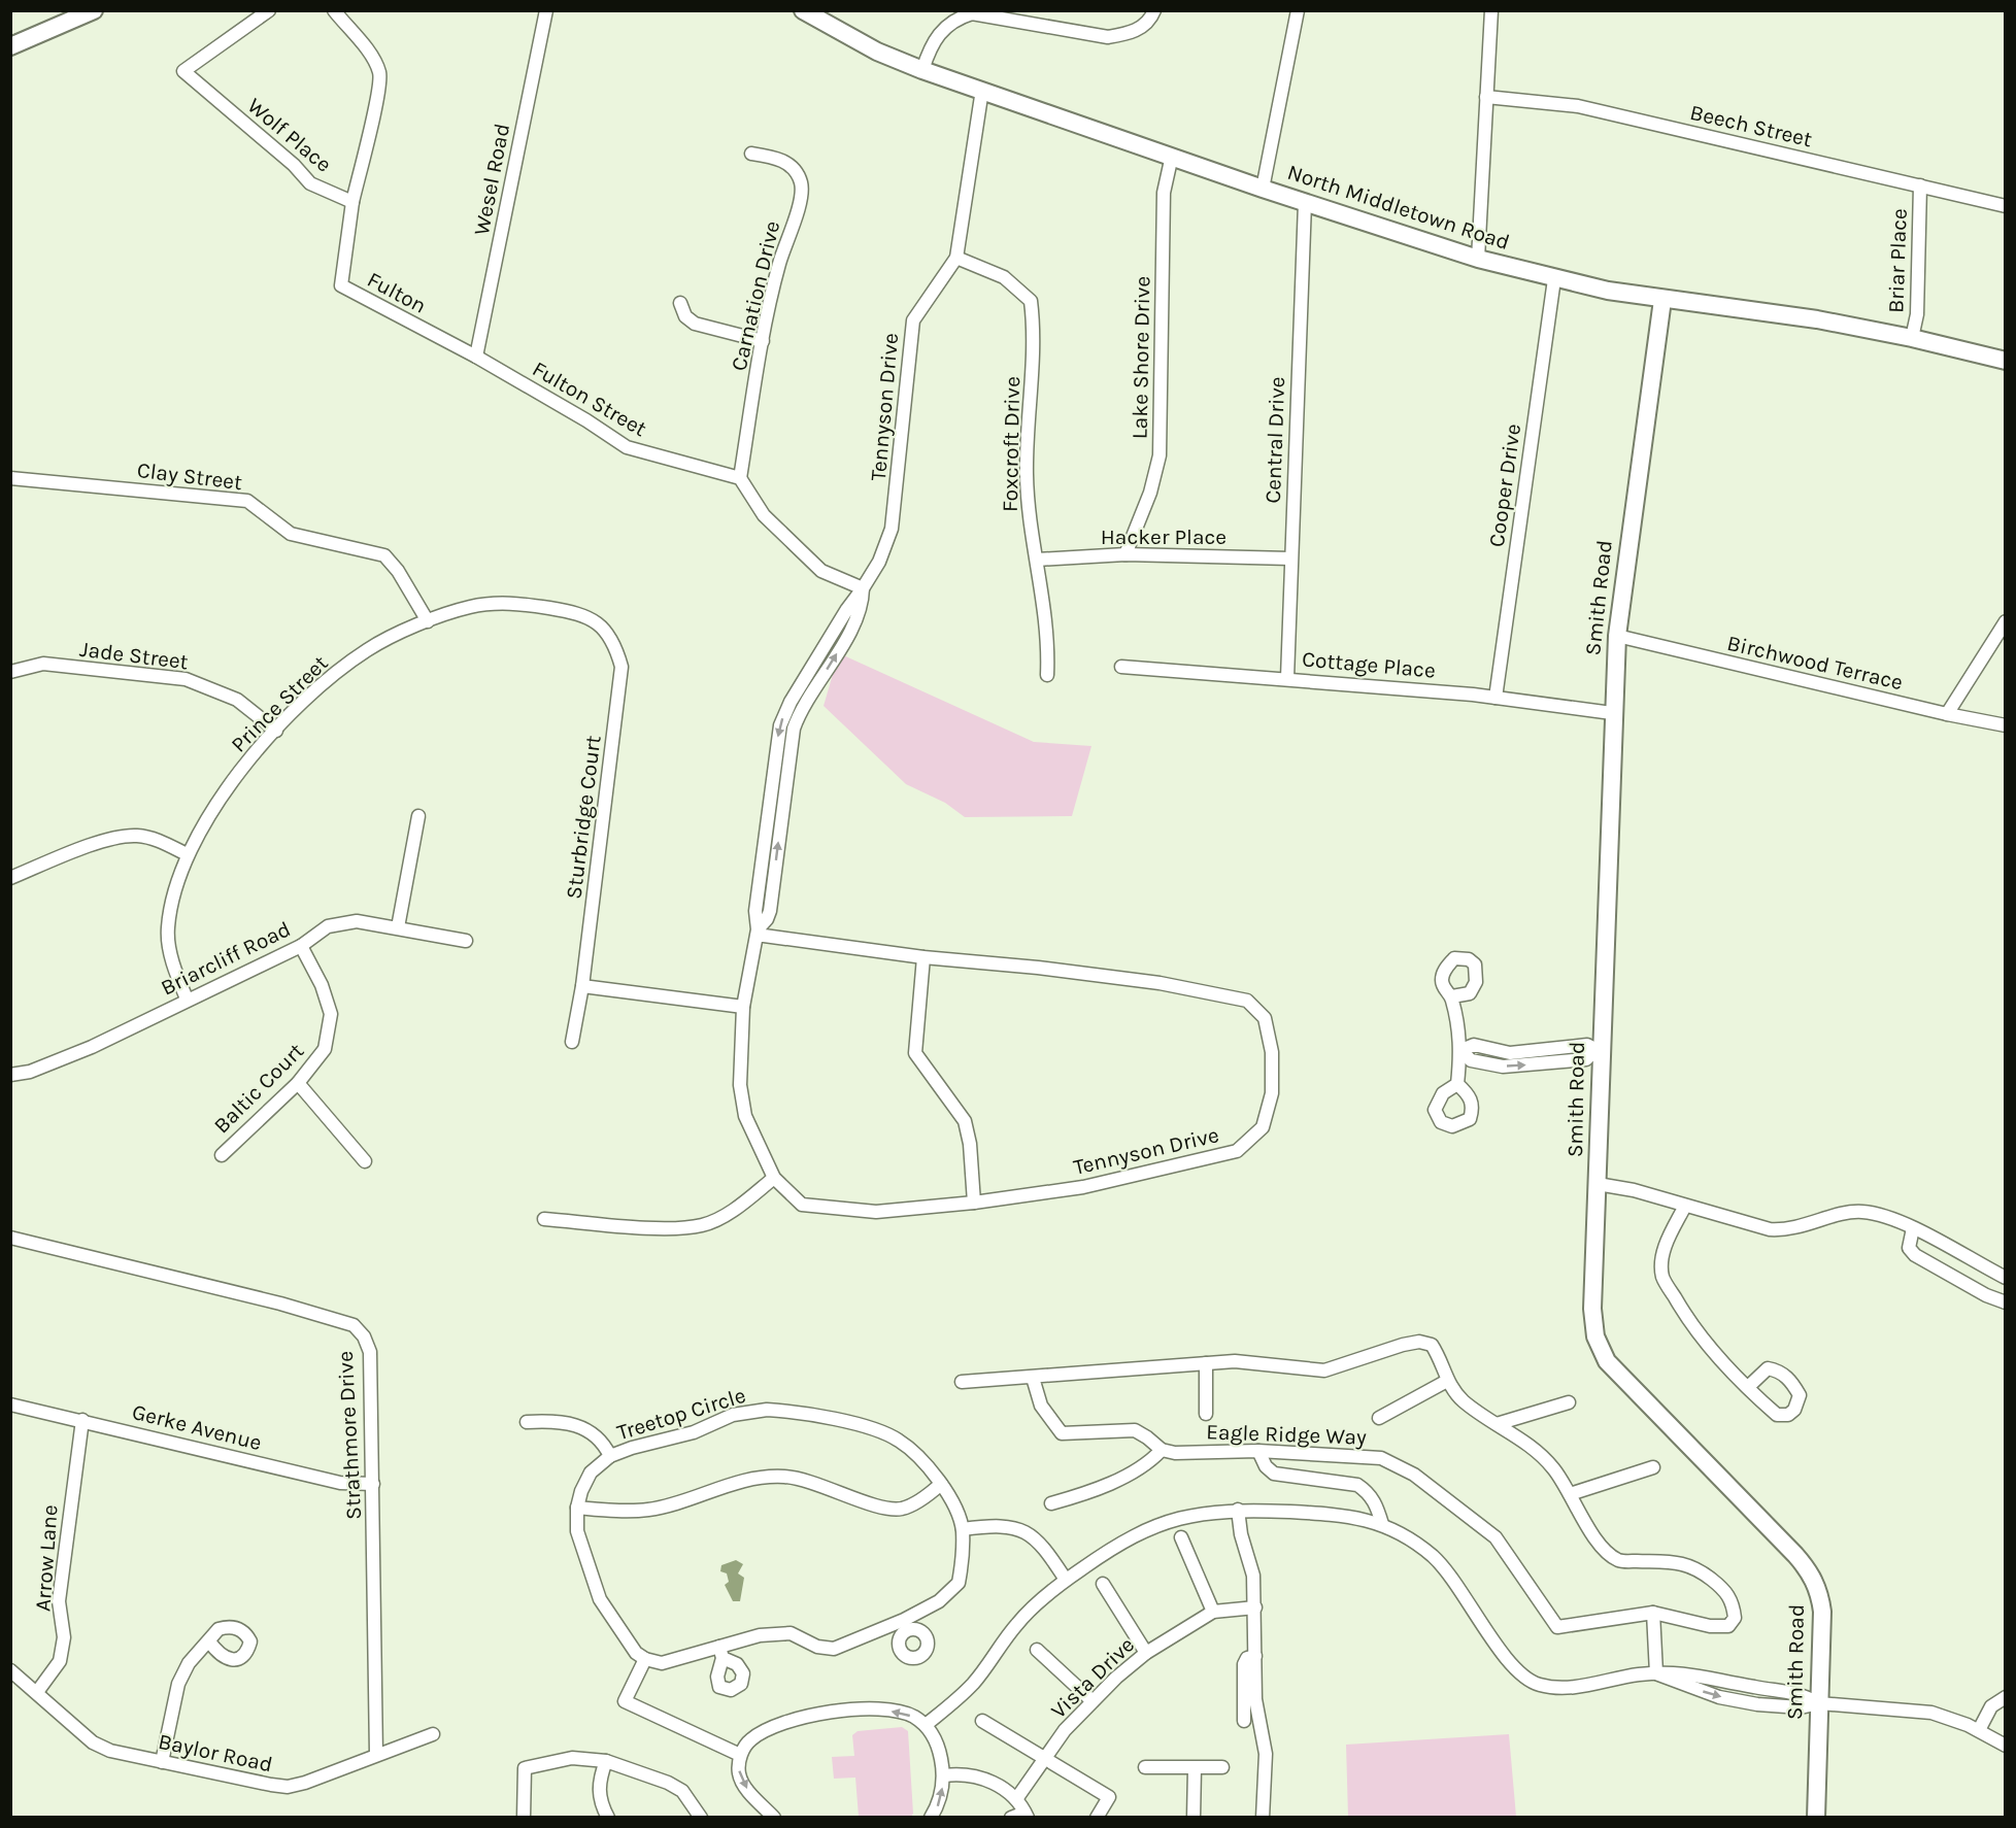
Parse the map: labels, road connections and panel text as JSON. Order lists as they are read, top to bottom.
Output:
{
  "streets": {
    "street": [
      "Beech Street",
      "Wolf Place",
      "Wesel Road",
      "North Middletown Road",
      "Briar Place",
      "Fulton",
      "Carnation Drive",
      "Lake Shore Drive",
      "Fulton Street",
      "Tennyson Drive",
      "Central Drive",
      "Foxcroft Drive",
      "Clay Street",
      "Cooper Drive",
      "Hacker Place",
      "Smith Road",
      "Jade Street",
      "Birchwood Terrace",
      "Cottage Place",
      "Prince Street",
      "Sturbridge Court",
      "Briarcliff Road",
      "Baltic Court",
      "Treetop Circle",
      "Gerke Avenue",
      "Eagle Ridge Way",
      "Strathmore Drive",
      "Arrow Lane",
      "Vista Drive",
      "Baylor Road"
    ]
  },
  "crossings": [
    ["Beech Street", "Briar Place"],
    ["Wolf Place", "Fulton"],
    ["Wesel Road", "Fulton"],
    ["Wesel Road", "Fulton Street"],
    ["North Middletown Road", "Briar Place"],
    ["North Middletown Road", "Lake Shore Drive"],
    ["North Middletown Road", "Tennyson Drive"],
    ["North Middletown Road", "Central Drive"],
    ["North Middletown Road", "Cooper Drive"],
    ["North Middletown Road", "Smith Road"],
    ["Fulton", "Fulton Street"],
    ["Carnation Drive", "Fulton Street"],
    ["Lake Shore Drive", "Hacker Place"],
    ["Tennyson Drive", "Foxcroft Drive"],
    ["Central Drive", "Hacker Place"],
    ["Central Drive", "Cottage Place"],
    ["Foxcroft Drive", "Hacker Place"],
    ["Clay Street", "Prince Street"],
    ["Cooper Drive", "Cottage Place"],
    ["Smith Road", "Birchwood Terrace"],
    ["Smith Road", "Cottage Place"],
    ["Jade Street", "Prince Street"],
    ["Prince Street", "Sturbridge Court"],
    ["Prince Street", "Briarcliff Road"],
    ["Briarcliff Road", "Baltic Court"],
    ["Gerke Avenue", "Strathmore Drive"],
    ["Gerke Avenue", "Arrow Lane"],
    ["Strathmore Drive", "Baylor Road"],
    ["Arrow Lane", "Baylor Road"]
  ]
}
